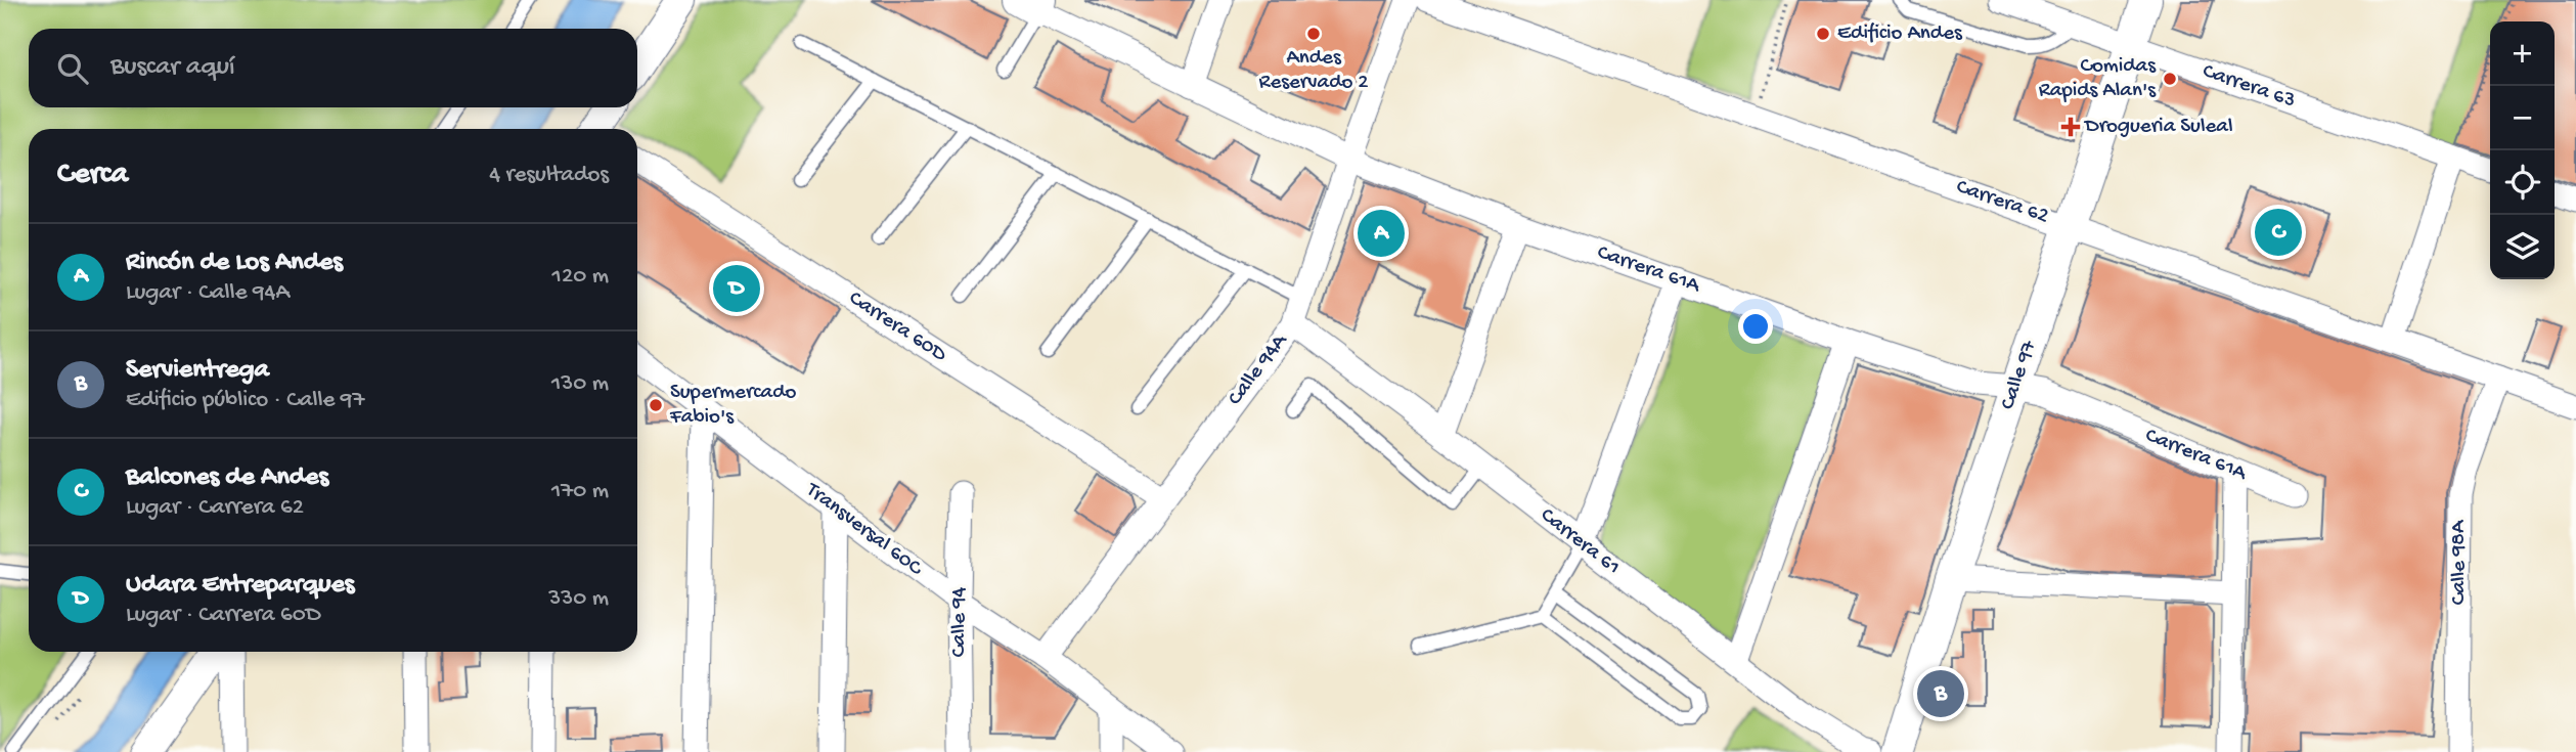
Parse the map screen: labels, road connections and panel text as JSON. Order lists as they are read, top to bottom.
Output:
{
  "streets": {
    "street": [
      "Carrera 63",
      "Carrera 62",
      "Carrera 61A",
      "Carrera 60D",
      "Calle 94A",
      "Calle 97",
      "Transversal 60C",
      "Carrera 61",
      "Calle 98A",
      "Calle 94"
    ]
  },
  "crossings": [
    ["Carrera 63", "Calle 97"],
    ["Carrera 62", "Calle 97"],
    ["Carrera 62", "Calle 98A"],
    ["Carrera 61A", "Calle 94A"],
    ["Carrera 61A", "Calle 97"],
    ["Carrera 60D", "Calle 94A"],
    ["Calle 94A", "Transversal 60C"],
    ["Calle 94A", "Carrera 61"],
    ["Transversal 60C", "Calle 94"]
  ],
  "places": {
    "other": [
      "Andes Reservado 2",
      "Edificio Andes",
      "Comidas Rapids Alan's",
      "Supermercado Fabio's"
    ],
    "health": ["Drogueria Suleal"]
  },
  "page": {
    "map_buttons": ["+", "−"],
    "search": "Buscar aquí",
    "heading": ["Cerca", "4 resultados"],
    "pins": [
      "C",
      "A",
      "D",
      "B"
    ],
    "list": [
      {
        "mark": "A",
        "name": "Rincón de Los Andes",
        "note": "Lugar · Calle 94A",
        "value": "120 m"
      },
      {
        "mark": "B",
        "name": "Servientrega",
        "note": "Edificio público · Calle 97",
        "value": "130 m"
      },
      {
        "mark": "C",
        "name": "Balcones de Andes",
        "note": "Lugar · Carrera 62",
        "value": "170 m"
      },
      {
        "mark": "D",
        "name": "Udara Entreparques",
        "note": "Lugar · Carrera 60D",
        "value": "330 m"
      }
    ]
  }
}
